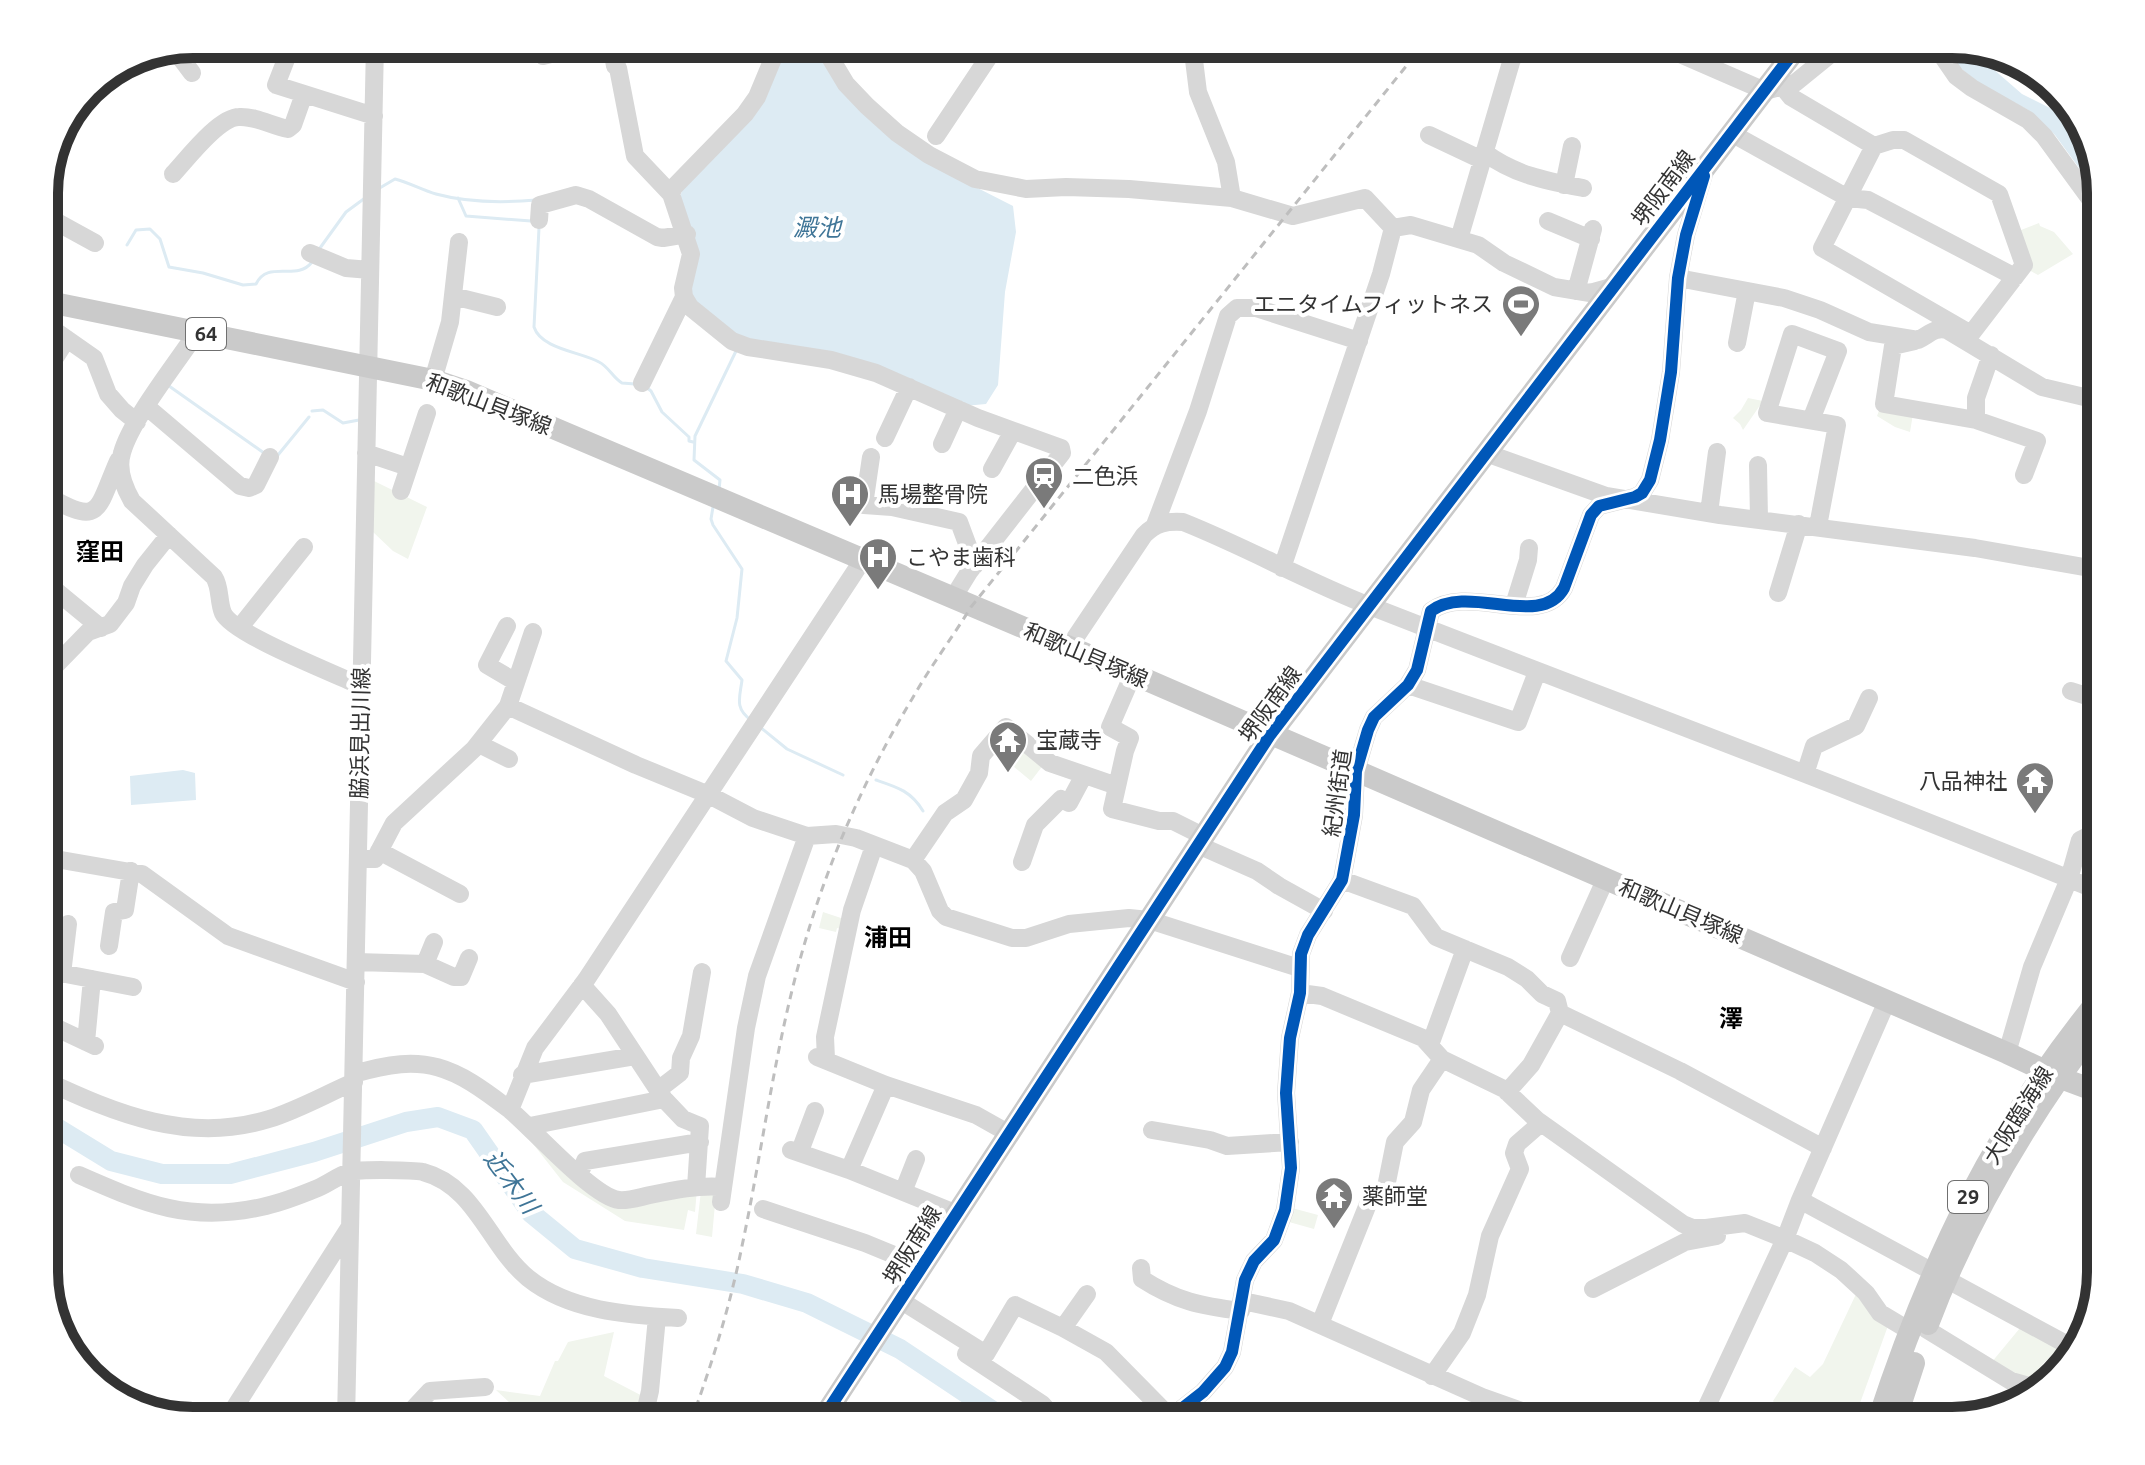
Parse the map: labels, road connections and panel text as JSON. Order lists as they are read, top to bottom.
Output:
{
  "streets": {
    "main road": [
      "堺阪南線",
      "64",
      "和歌山貝塚線",
      "大阪臨海線",
      "29"
    ],
    "street": ["脇浜見出川線", "紀州街道"]
  },
  "crossings": [
    ["堺阪南線", "和歌山貝塚線"],
    ["和歌山貝塚線", "脇浜見出川線"],
    ["和歌山貝塚線", "紀州街道"],
    ["和歌山貝塚線", "大阪臨海線"]
  ],
  "districts": ["窪田", "浦田", "澤"],
  "water": ["澱池", "近木川"],
  "places": {
    "sports": ["エニタイムフィットネス"],
    "station": ["二色浜"],
    "hospital": ["馬場整骨院", "こやま歯科"],
    "temple": ["宝蔵寺", "八品神社", "薬師堂"]
  }
}
